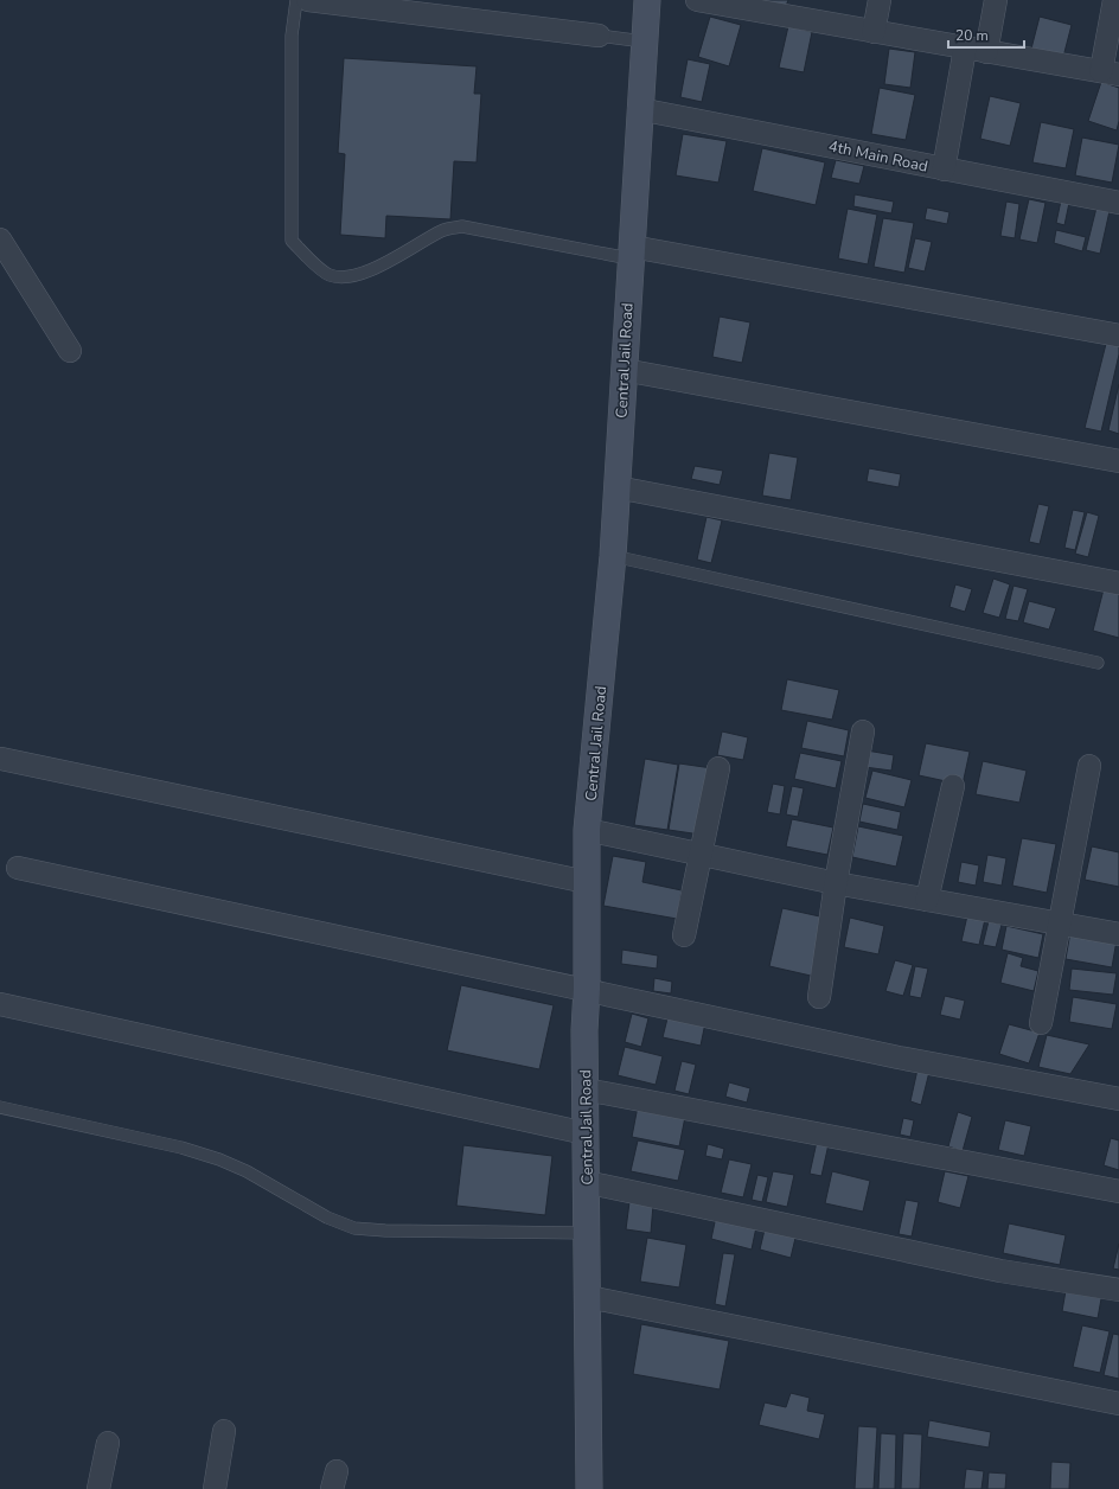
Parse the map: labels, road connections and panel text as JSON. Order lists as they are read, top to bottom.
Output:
{
  "streets": {
    "main road": ["Central Jail Road"],
    "street": ["4th Main Road"]
  },
  "crossings": [
    ["4th Main Road", "Central Jail Road"]
  ],
  "scale_bar": "20 m"
}
